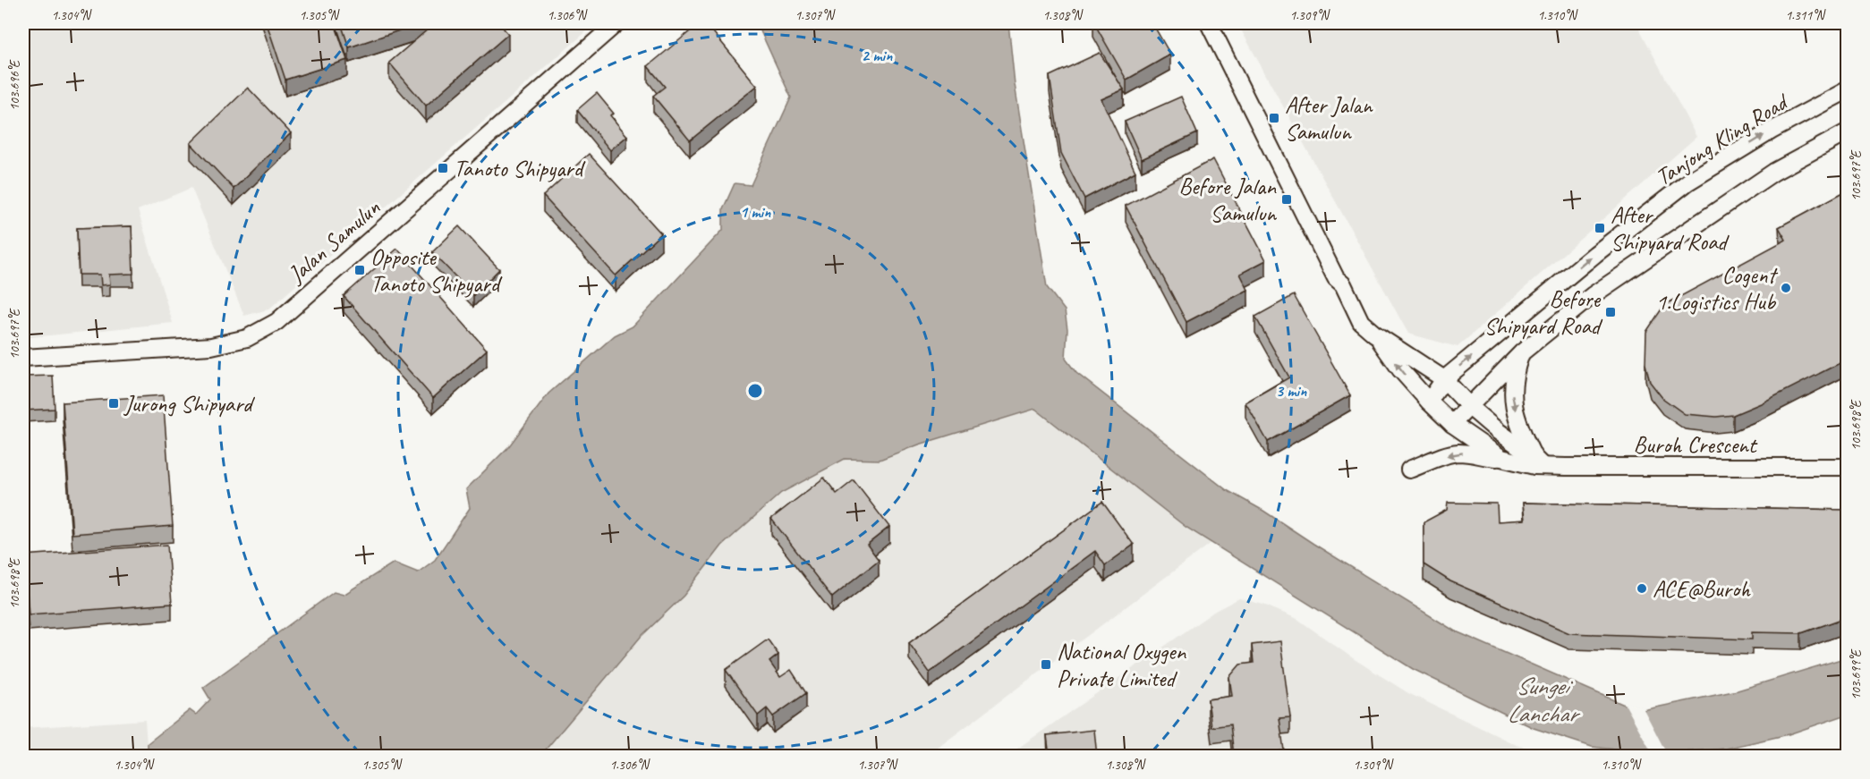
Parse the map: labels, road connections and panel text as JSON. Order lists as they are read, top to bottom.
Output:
{
  "streets": {
    "street": ["Tanjong Kling Road", "Jalan Samulun", "Buroh Crescent"]
  },
  "crossings": [
    ["Tanjong Kling Road", "Buroh Crescent"]
  ],
  "water": ["Sungei Lanchar"],
  "places": {
    "transit": [
      "After Jalan Samulun",
      "Tanoto Shipyard",
      "Before Jalan Samulun",
      "After Shipyard Road",
      "Opposite Tanoto Shipyard",
      "Before Shipyard Road",
      "Jurong Shipyard",
      "National Oxygen Private Limited"
    ],
    "other": ["Cogent 1.Logistics Hub", "ACE@Buroh"]
  },
  "coordinates": [
    "1.304°N",
    "1.305°N",
    "1.306°N",
    "1.307°N",
    "1.308°N",
    "1.309°N",
    "1.310°N",
    "1.311°N",
    "103.696°E",
    "103.697°E",
    "103.698°E",
    "103.699°E"
  ],
  "rings": ["2 min", "1 min", "3 min"]
}
